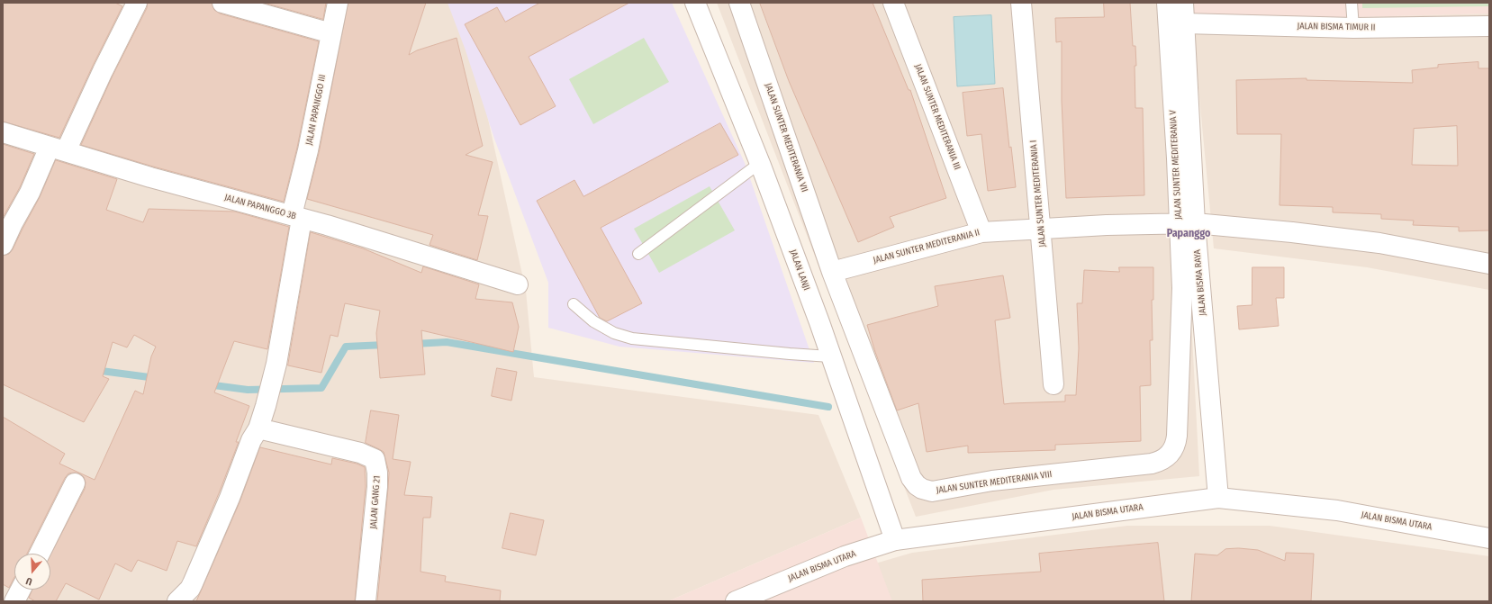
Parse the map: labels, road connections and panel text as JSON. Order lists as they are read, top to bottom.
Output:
{
  "streets": {
    "street": [
      "JALAN BISMA TIMUR II",
      "JALAN PAPANGGO III",
      "JALAN SUNTER MEDITERANIA III",
      "JALAN SUNTER MEDITERANIA VII",
      "JALAN SUNTER MEDITERANIA V",
      "JALAN SUNTER MEDITERANIA I",
      "JALAN PAPANGGO 3B",
      "JALAN SUNTER MEDITERANIA II",
      "JALAN LANJI",
      "JALAN BISMA RAYA",
      "JALAN SUNTER MEDITERANIA VIII",
      "JALAN GANG 21",
      "JALAN BISMA UTARA"
    ]
  },
  "crossings": [
    ["JALAN BISMA TIMUR II", "JALAN BISMA RAYA"],
    ["JALAN PAPANGGO III", "JALAN PAPANGGO 3B"],
    ["JALAN PAPANGGO III", "JALAN GANG 21"],
    ["JALAN SUNTER MEDITERANIA III", "JALAN SUNTER MEDITERANIA II"],
    ["JALAN SUNTER MEDITERANIA VII", "JALAN SUNTER MEDITERANIA II"],
    ["JALAN SUNTER MEDITERANIA VII", "JALAN SUNTER MEDITERANIA VIII"],
    ["JALAN SUNTER MEDITERANIA V", "JALAN SUNTER MEDITERANIA II"],
    ["JALAN SUNTER MEDITERANIA V", "JALAN BISMA RAYA"],
    ["JALAN SUNTER MEDITERANIA V", "JALAN SUNTER MEDITERANIA VIII"],
    ["JALAN SUNTER MEDITERANIA I", "JALAN SUNTER MEDITERANIA II"],
    ["JALAN SUNTER MEDITERANIA II", "JALAN BISMA RAYA"],
    ["JALAN SUNTER MEDITERANIA II", "JALAN SUNTER MEDITERANIA VIII"],
    ["JALAN LANJI", "JALAN BISMA UTARA"],
    ["JALAN BISMA RAYA", "JALAN BISMA UTARA"]
  ],
  "districts": ["Papanggo"],
  "north": "bottom"
}
